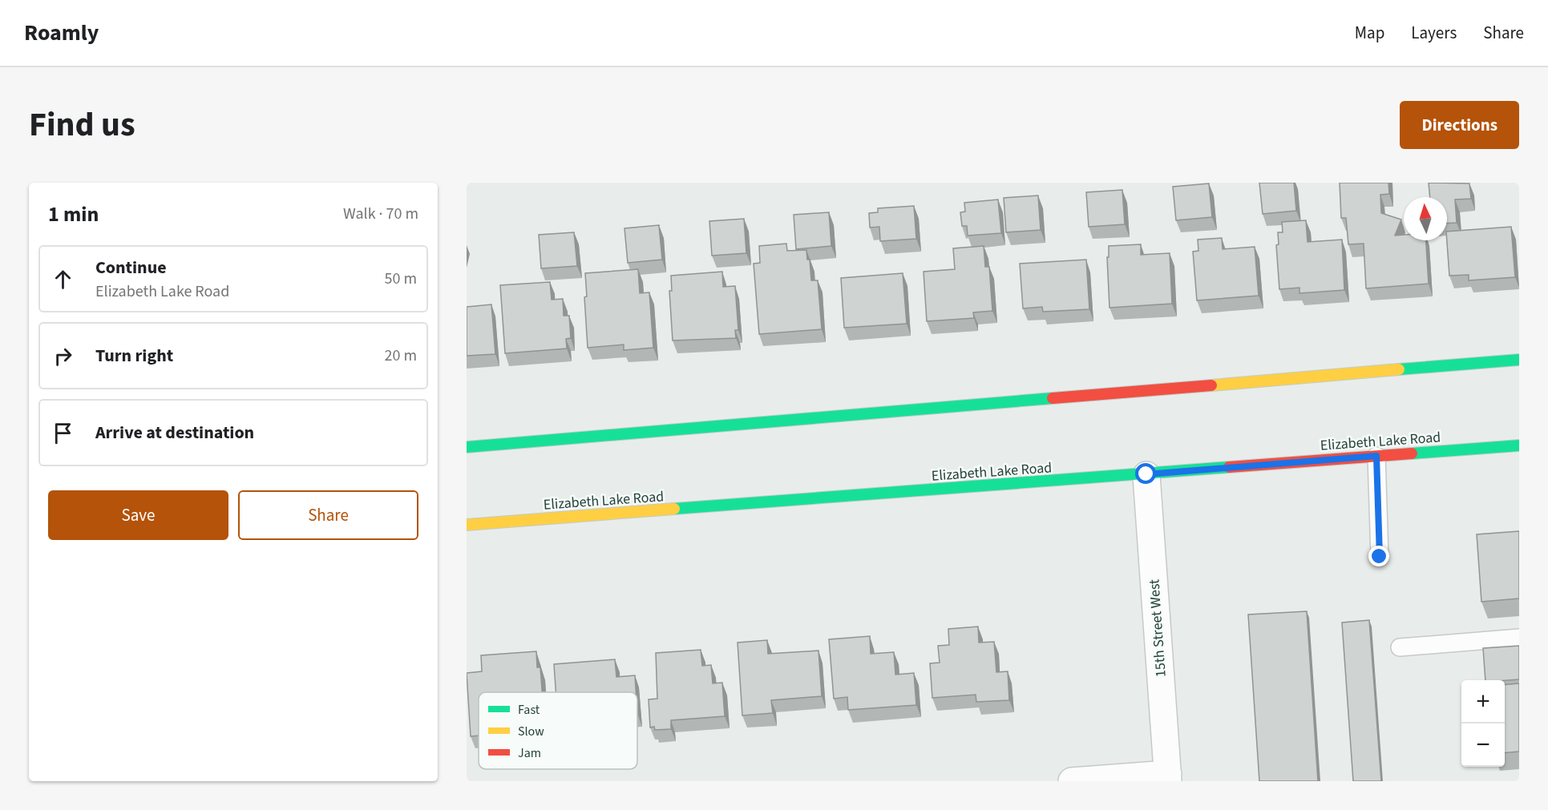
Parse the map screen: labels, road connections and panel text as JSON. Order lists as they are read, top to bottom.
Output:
{
  "streets": {
    "main road": ["Elizabeth Lake Road"],
    "street": ["15th Street West"]
  },
  "crossings": [
    ["Elizabeth Lake Road", "15th Street West"]
  ],
  "legend": ["Fast", "Slow", "Jam"],
  "north": "top",
  "page": {
    "header": "Roamly",
    "nav": ["Map", "Layers", "Share"],
    "title": "Find us",
    "buttons": [
      "Directions",
      ["Save", "Share"]
    ],
    "heading": ["1 min", "Walk · 70 m"],
    "list": [
      ["Continue", "Elizabeth Lake Road", "50 m"],
      ["Turn right", "20 m"],
      "Arrive at destination"
    ],
    "map_buttons": ["+", "−"]
  }
}
